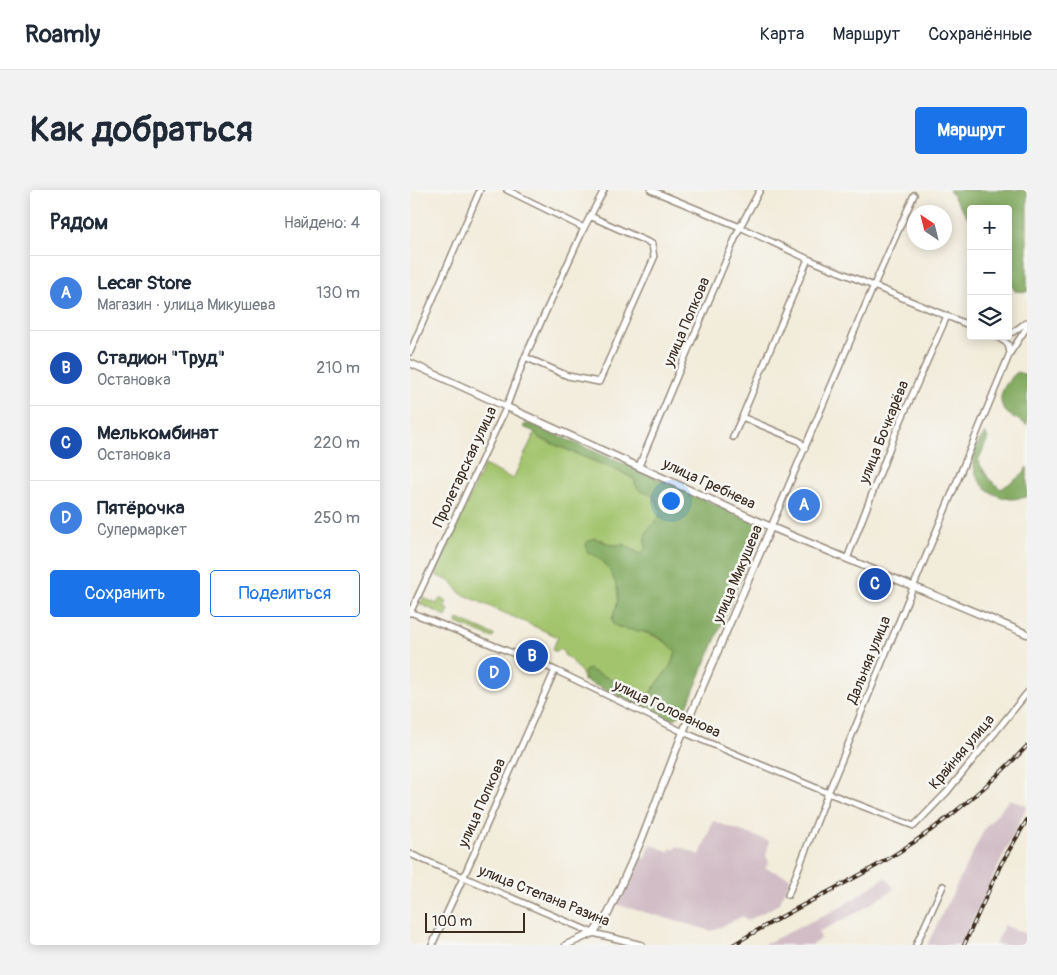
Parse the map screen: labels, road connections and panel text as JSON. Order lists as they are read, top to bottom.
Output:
{
  "streets": {
    "street": [
      "улица Попкова",
      "улица Бочкарёва",
      "Пролетарская улица",
      "улица Гребнева",
      "улица Микушева",
      "Дальняя улица",
      "улица Голованова",
      "Крайняя улица",
      "улица Степана Разина"
    ]
  },
  "crossings": [
    ["улица Попкова", "улица Гребнева"],
    ["улица Попкова", "улица Голованова"],
    ["улица Попкова", "улица Степана Разина"],
    ["улица Бочкарёва", "улица Гребнева"],
    ["Пролетарская улица", "улица Гребнева"],
    ["Пролетарская улица", "улица Голованова"],
    ["улица Гребнева", "улица Микушева"],
    ["улица Гребнева", "Дальняя улица"],
    ["улица Микушева", "улица Голованова"],
    ["улица Микушева", "улица Степана Разина"],
    ["Дальняя улица", "улица Голованова"],
    ["улица Голованова", "Крайняя улица"]
  ],
  "scale_bar": "100 m",
  "north": "top left",
  "page": {
    "header": "Roamly",
    "nav": ["Карта", "Маршрут", "Сохранённые"],
    "buttons": [
      "Маршрут",
      ["Сохранить", "Поделиться"]
    ],
    "title": "Как добраться",
    "heading": ["Рядом", "Найдено: 4"],
    "map_buttons": ["+", "−"],
    "list": [
      {
        "mark": "A",
        "name": "Lecar Store",
        "note": "Магазин · улица Микушева",
        "value": "130 m"
      },
      {
        "mark": "B",
        "name": "Стадион \"Труд\"",
        "note": "Остановка",
        "value": "210 m"
      },
      {
        "mark": "C",
        "name": "Мелькомбинат",
        "note": "Остановка",
        "value": "220 m"
      },
      {
        "mark": "D",
        "name": "Пятёрочка",
        "note": "Супермаркет",
        "value": "250 m"
      }
    ],
    "pins": [
      "A",
      "C",
      "B",
      "D"
    ],
    "scale": "100 m"
  }
}
